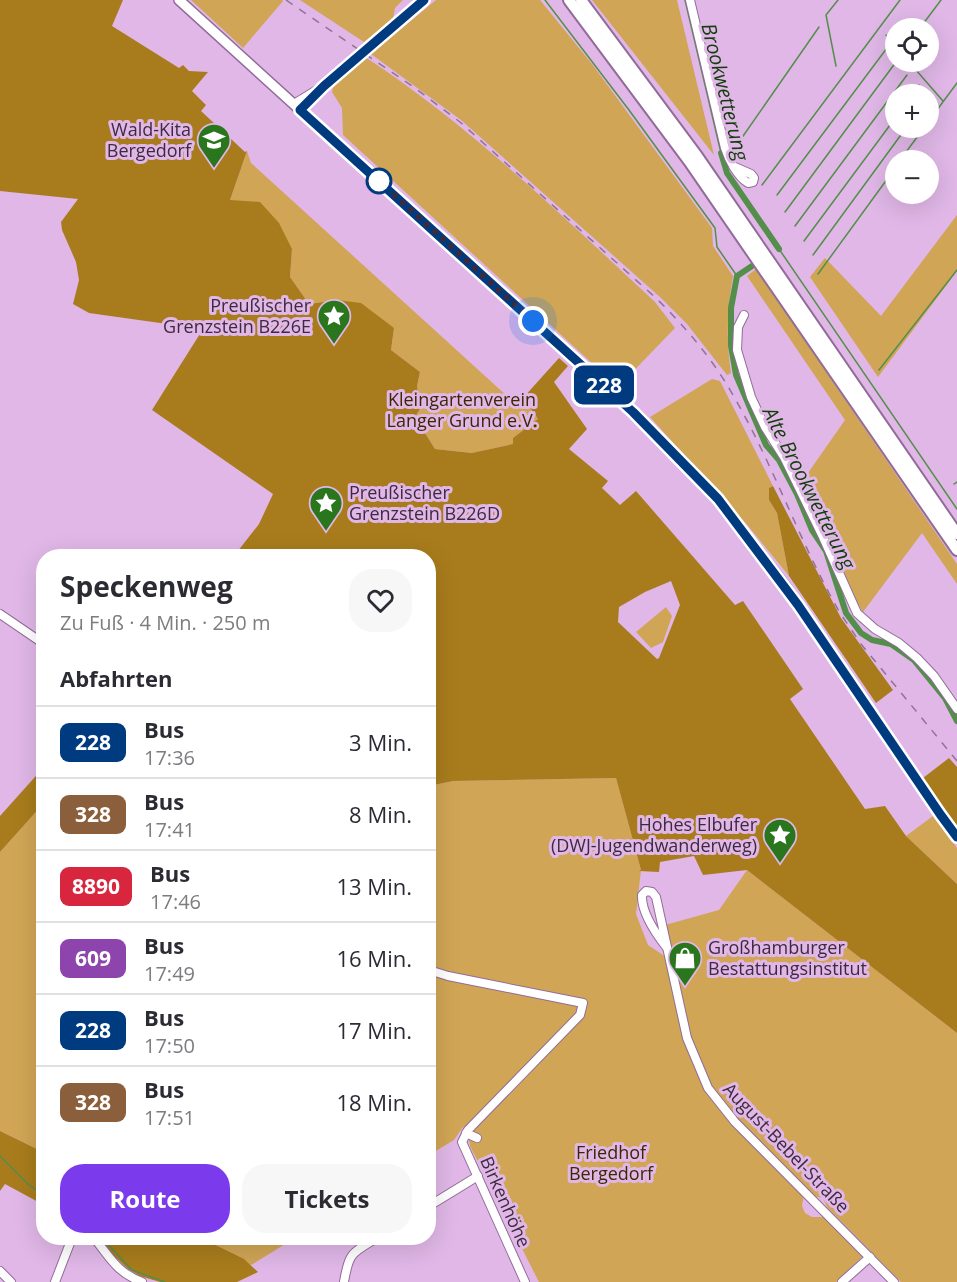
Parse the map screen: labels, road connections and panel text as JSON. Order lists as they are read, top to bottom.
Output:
{
  "streets": {
    "street": ["August-Bebel-Straße", "Birkenhöhe"]
  },
  "water": ["Brookwetterung", "Alte Brookwetterung"],
  "parks": ["Kleingartenverein Langer Grund e.V.", "Friedhof Bergedorf"],
  "places": {
    "school or university": ["Wald-Kita Bergedorf"],
    "place": ["Preußischer Grenzstein B226E", "Preußischer Grenzstein B226D", "Hohes Elbufer (DWJ-Jugendwanderweg)"],
    "shop": ["Großhamburger Bestattungsinstitut"]
  },
  "lines": ["bus line 228"],
  "page": {
    "on_map": "228",
    "map_buttons": ["+", "−"],
    "heading": [
      ["Speckenweg", "Zu Fuß · 4 Min. · 250 m"],
      "Abfahrten"
    ],
    "list": [
      {
        "mark": "228",
        "name": "Bus",
        "note": "17:36",
        "value": "3 Min."
      },
      {
        "mark": "328",
        "name": "Bus",
        "note": "17:41",
        "value": "8 Min."
      },
      {
        "mark": "8890",
        "name": "Bus",
        "note": "17:46",
        "value": "13 Min."
      },
      {
        "mark": "609",
        "name": "Bus",
        "note": "17:49",
        "value": "16 Min."
      },
      {
        "mark": "228",
        "name": "Bus",
        "note": "17:50",
        "value": "17 Min."
      },
      {
        "mark": "328",
        "name": "Bus",
        "note": "17:51",
        "value": "18 Min."
      }
    ],
    "buttons": ["Route", "Tickets"]
  }
}
